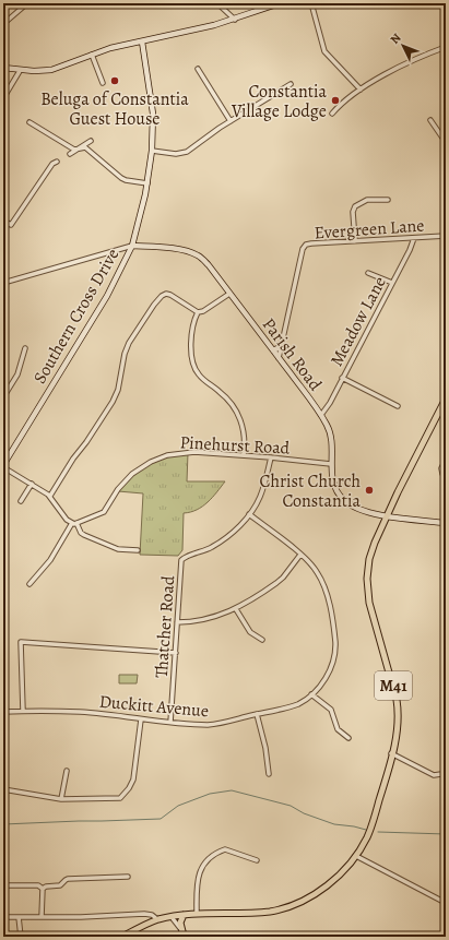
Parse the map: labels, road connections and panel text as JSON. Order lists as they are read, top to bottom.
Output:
{
  "streets": {
    "main road": ["M41"],
    "street": [
      "Evergreen Lane",
      "Southern Cross Drive",
      "Meadow Lane",
      "Parish Road",
      "Pinehurst Road",
      "Thatcher Road",
      "Duckitt Avenue"
    ]
  },
  "crossings": [
    ["Evergreen Lane", "Meadow Lane"],
    ["Evergreen Lane", "Parish Road"],
    ["Southern Cross Drive", "Parish Road"],
    ["Meadow Lane", "Parish Road"],
    ["Parish Road", "Pinehurst Road"],
    ["Parish Road", "M41"],
    ["Thatcher Road", "Duckitt Avenue"]
  ],
  "places": ["Beluga of Constantia Guest House", "Constantia Village Lodge", "Christ Church Constantia"],
  "north": "top left"
}
